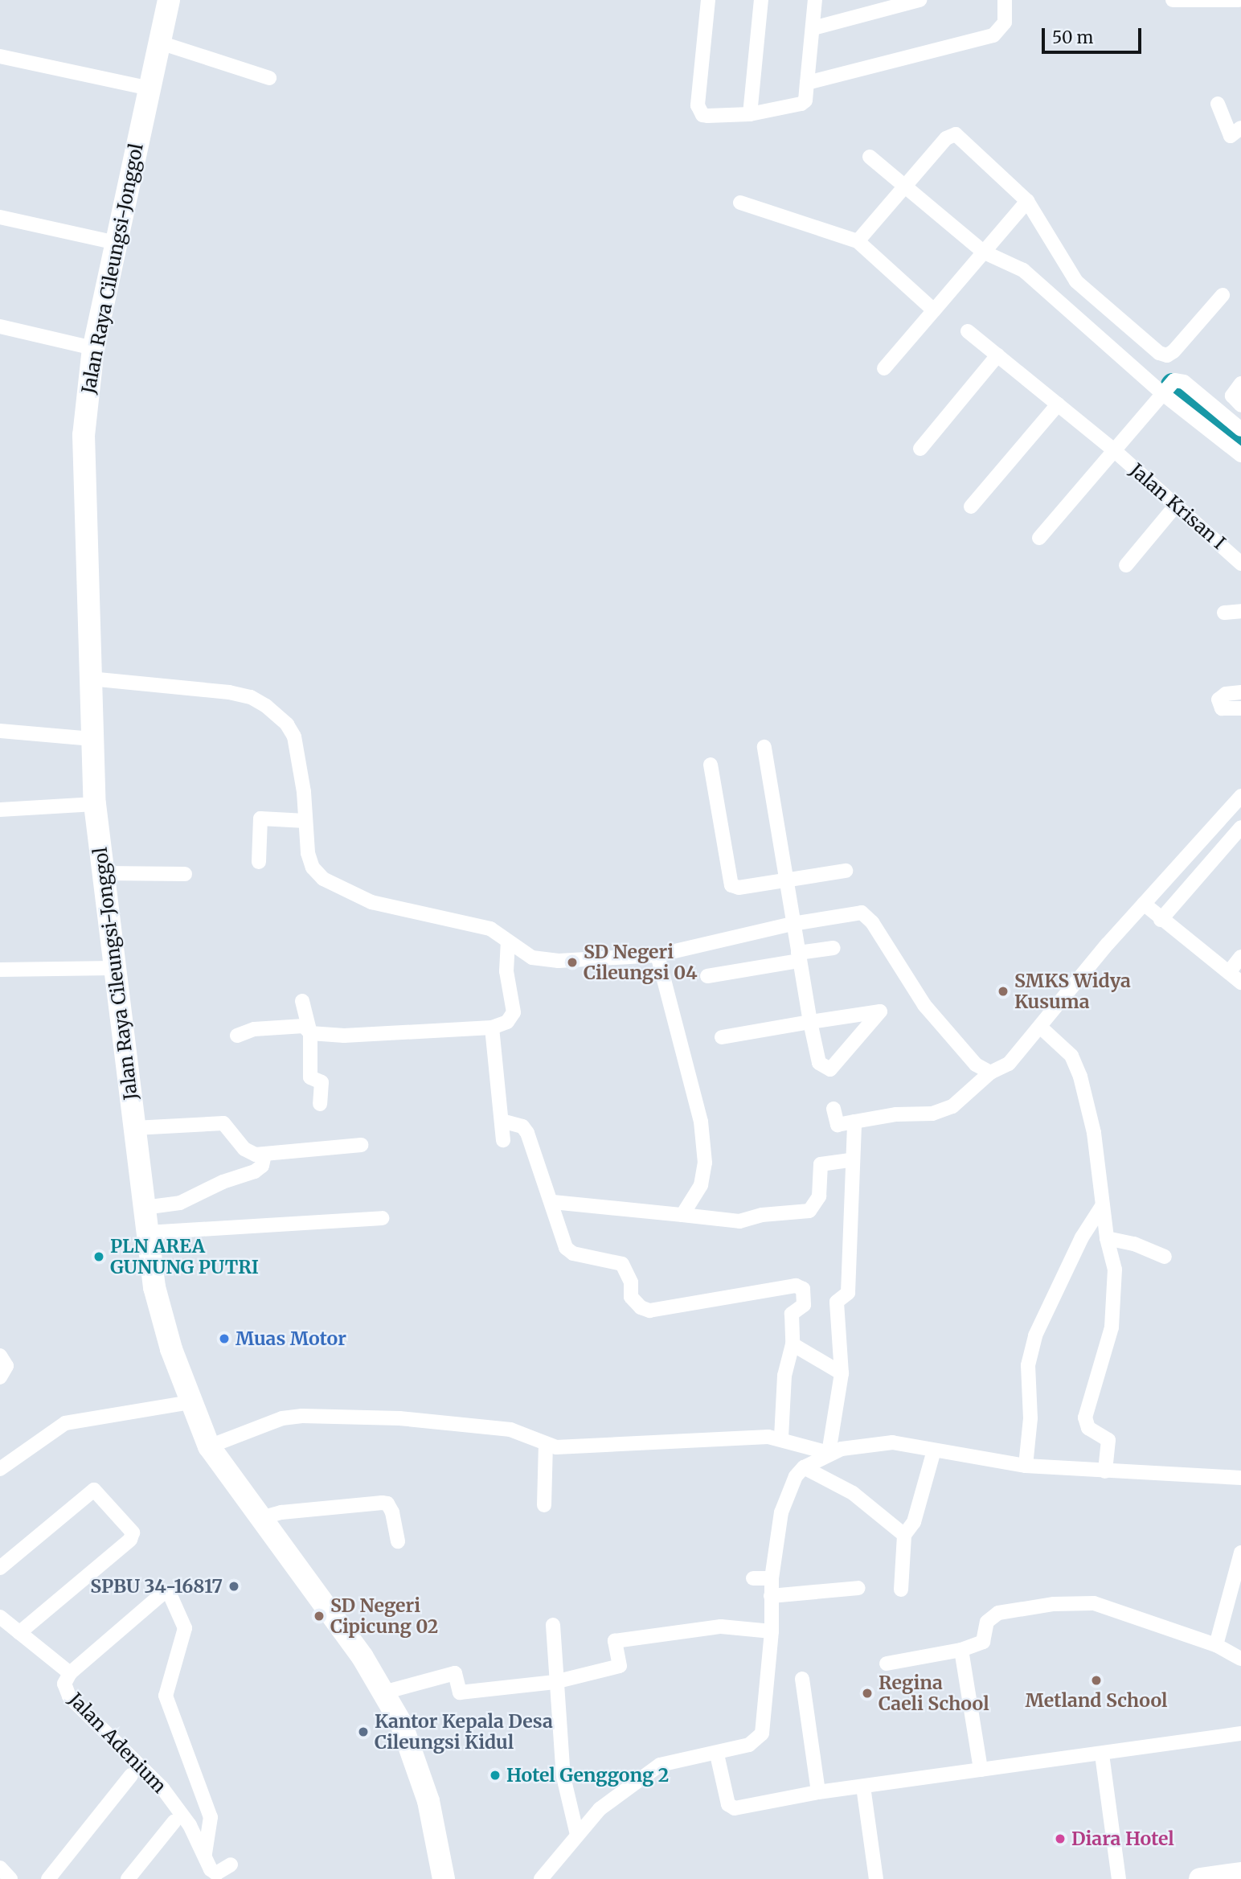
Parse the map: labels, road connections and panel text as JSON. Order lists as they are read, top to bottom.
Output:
{
  "streets": {
    "main road": ["Jalan Raya Cileungsi-Jonggol"],
    "street": ["Jalan Krisan I", "Jalan Adenium"]
  },
  "places": [
    "SD Negeri Cileungsi 04",
    "SMKS Widya Kusuma",
    "PLN AREA GUNUNG PUTRI",
    "Muas Motor",
    "SPBU 34-16817",
    "SD Negeri Cipicung 02",
    "Metland School",
    "Regina Caeli School",
    "Kantor Kepala Desa Cileungsi Kidul",
    "Hotel Genggong 2",
    "Diara Hotel"
  ],
  "scale_bar": "50 m"
}
